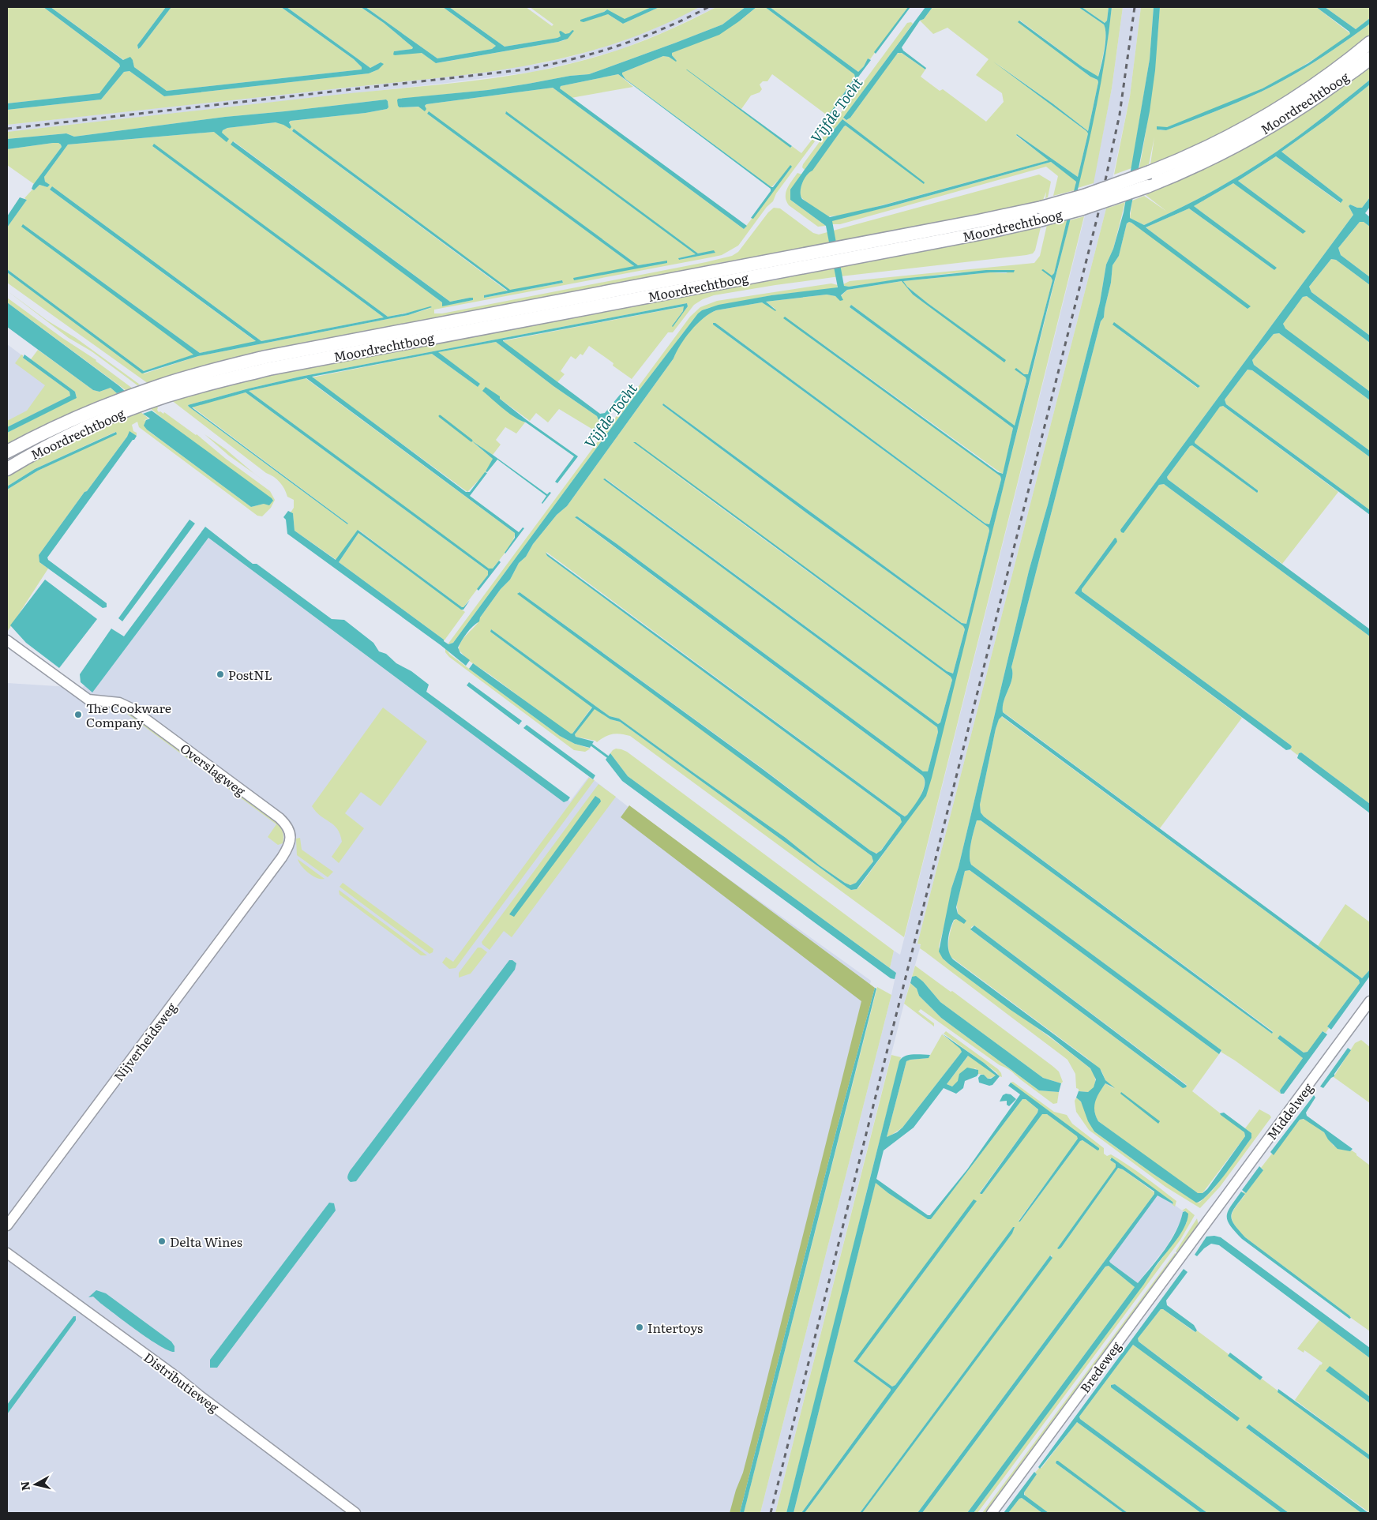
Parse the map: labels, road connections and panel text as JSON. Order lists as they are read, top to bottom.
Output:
{
  "streets": {
    "main road": ["Moordrechtboog"],
    "street": [
      "Overslagweg",
      "Nijverheidsweg",
      "Middelweg",
      "Bredeweg",
      "Distributieweg"
    ]
  },
  "crossings": [
    ["Overslagweg", "Nijverheidsweg"],
    ["Middelweg", "Bredeweg"]
  ],
  "water": ["Vijfde Tocht"],
  "places": [
    "PostNL",
    "The Cookware Company",
    "Delta Wines",
    "Intertoys"
  ],
  "north": "left"
}
